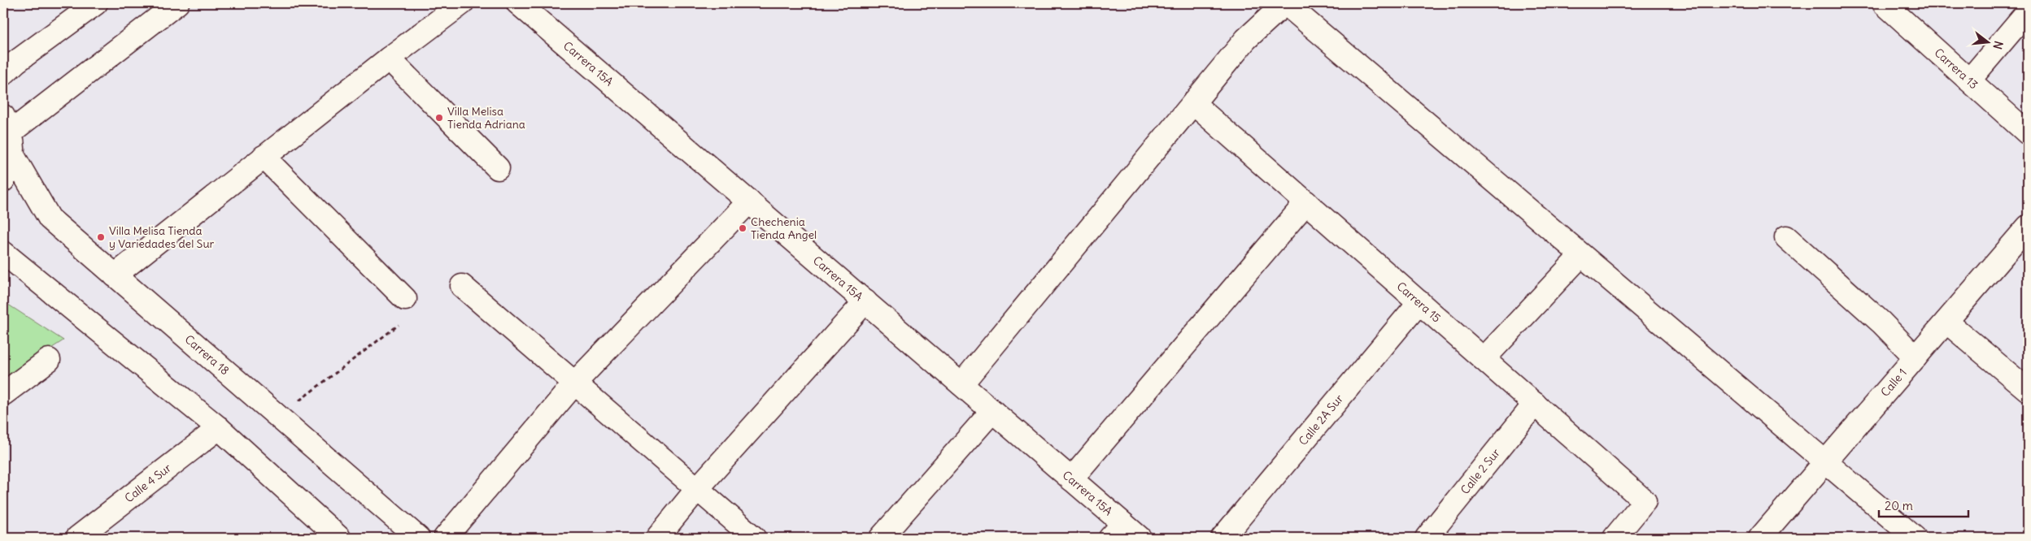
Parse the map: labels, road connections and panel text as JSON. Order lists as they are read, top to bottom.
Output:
{
  "streets": {
    "street": [
      "Carrera 15A",
      "Carrera 13",
      "Carrera 15",
      "Carrera 18",
      "Calle 1",
      "Calle 2A Sur",
      "Calle 2 Sur",
      "Calle 4 Sur"
    ]
  },
  "crossings": [
    ["Carrera 15", "Calle 2A Sur"],
    ["Carrera 15", "Calle 2 Sur"]
  ],
  "places": ["Villa Melisa Tienda Adriana", "Chechenia Tienda Angel", "Villa Melisa Tienda y Variedades del Sur"],
  "scale_bar": "20 m",
  "north": "right"
}
